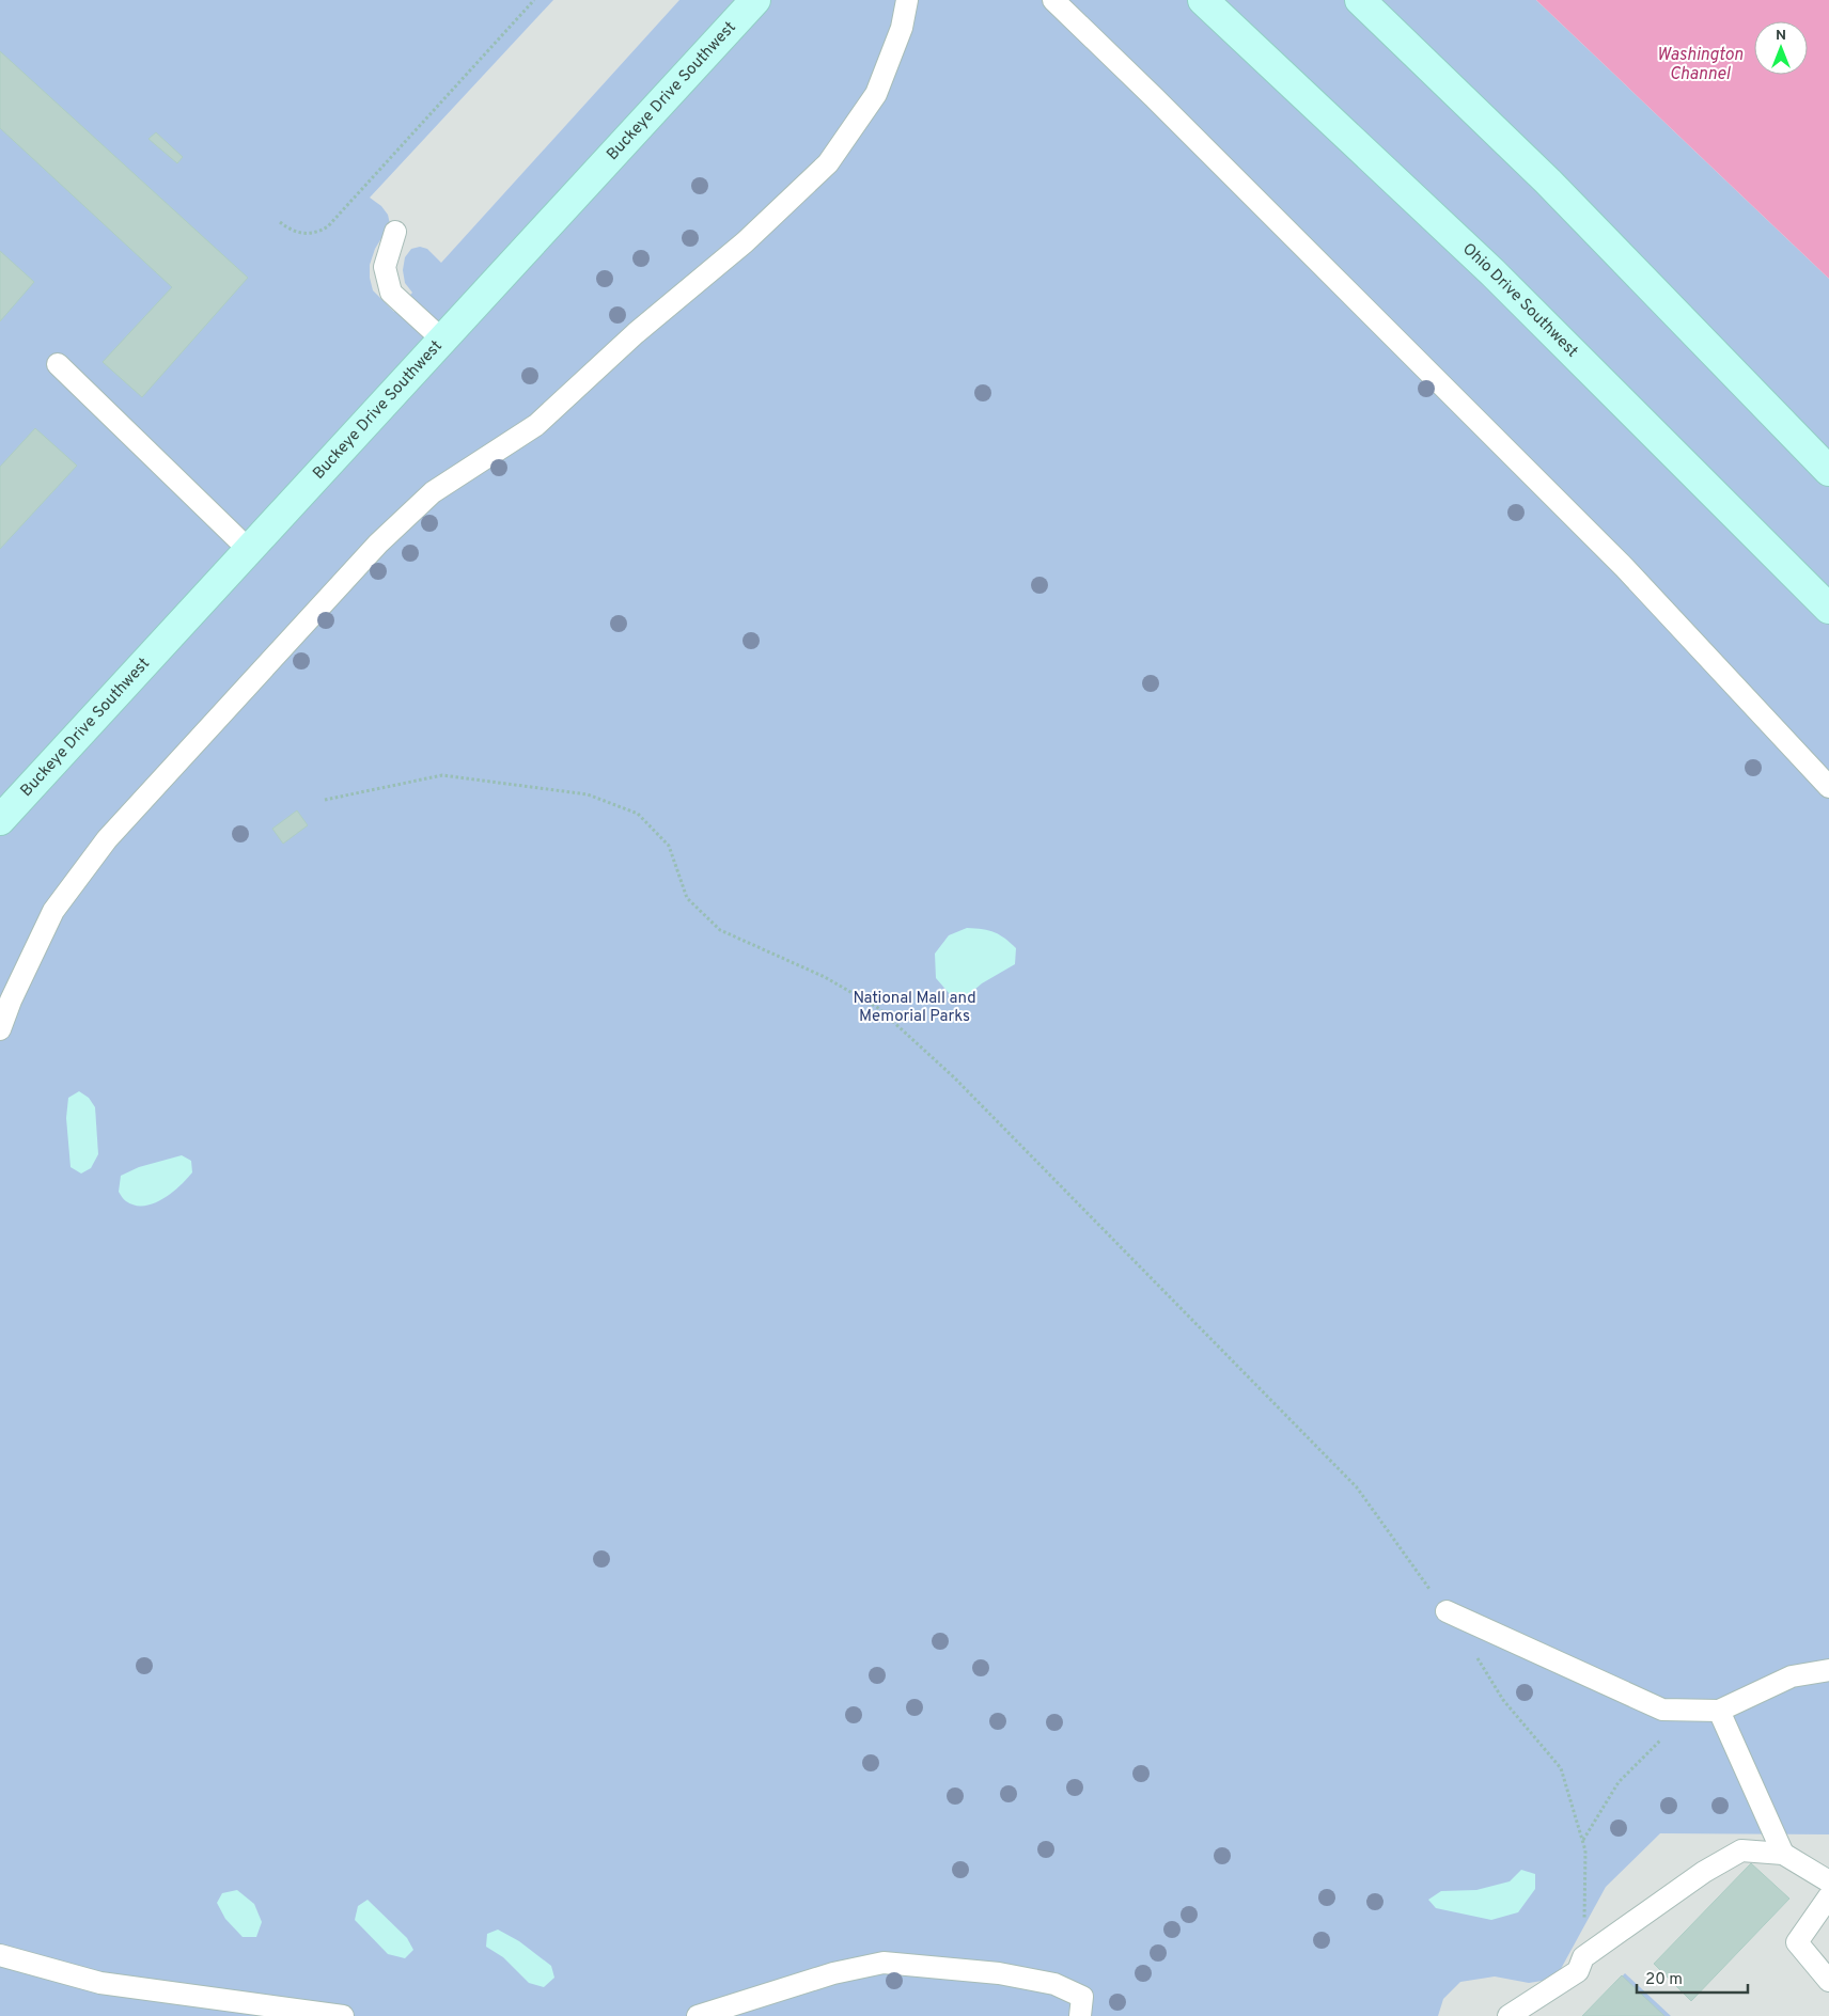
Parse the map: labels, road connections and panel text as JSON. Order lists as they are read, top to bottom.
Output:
{
  "streets": {
    "street": ["Buckeye Drive Southwest", "Ohio Drive Southwest"]
  },
  "water": ["Washington Channel"],
  "parks": ["National Mall and Memorial Parks"],
  "scale_bar": "20 m",
  "north": "top"
}
